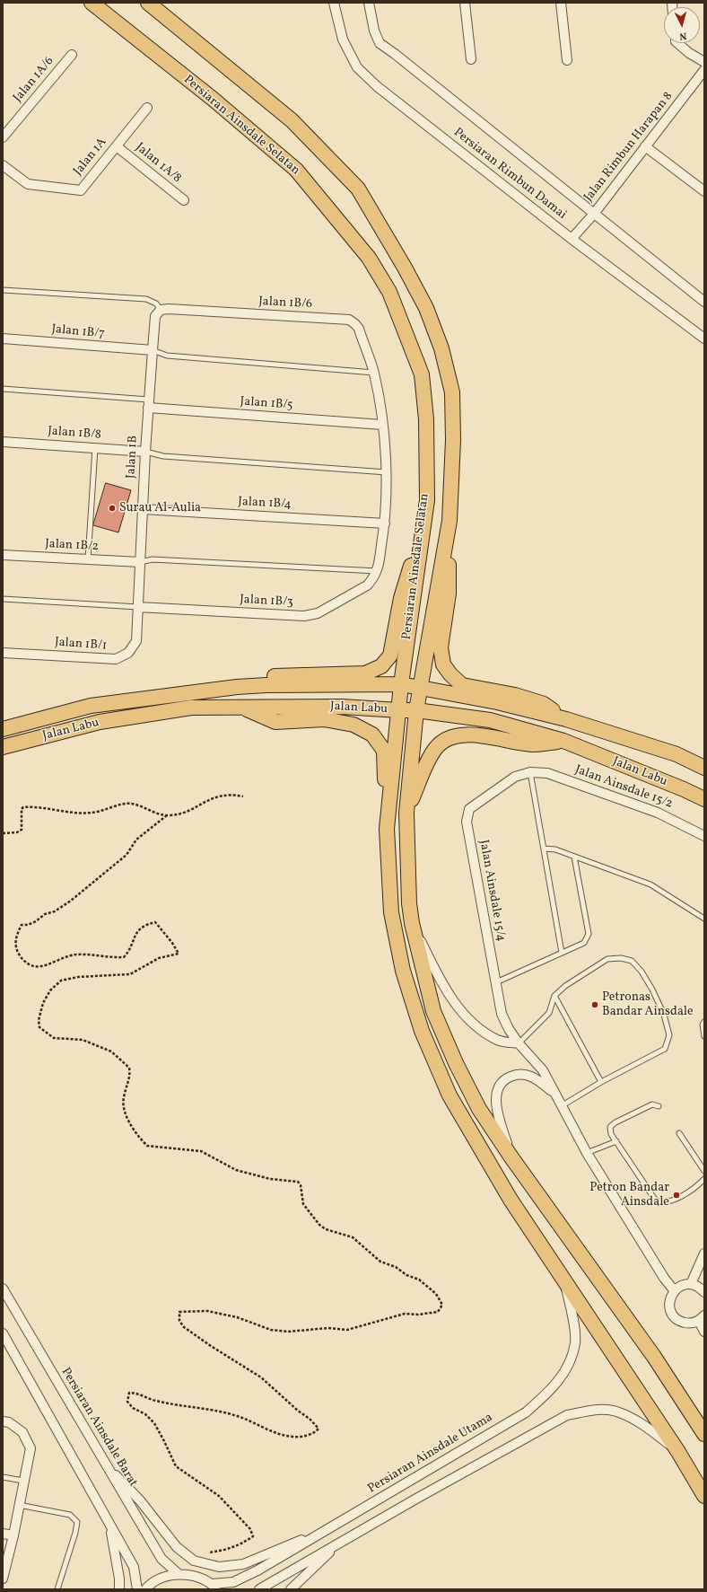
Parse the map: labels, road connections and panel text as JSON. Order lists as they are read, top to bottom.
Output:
{
  "streets": {
    "main road": ["Persiaran Ainsdale Selatan", "Jalan Labu"],
    "street": [
      "Jalan 1A/6",
      "Jalan Rimbun Harapan 8",
      "Jalan 1A",
      "Jalan 1A/8",
      "Persiaran Rimbun Damai",
      "Jalan 1B/6",
      "Jalan 1B/7",
      "Jalan 1B/5",
      "Jalan 1B/8",
      "Jalan 1B",
      "Jalan 1B/4",
      "Jalan 1B/2",
      "Jalan 1B/3",
      "Jalan 1B/1",
      "Jalan Ainsdale 15/2",
      "Jalan Ainsdale 15/4",
      "Persiaran Ainsdale Barat",
      "Persiaran Ainsdale Utama"
    ]
  },
  "crossings": [
    ["Persiaran Ainsdale Selatan", "Jalan Labu"],
    ["Jalan Rimbun Harapan 8", "Persiaran Rimbun Damai"],
    ["Jalan 1A", "Jalan 1A/8"],
    ["Jalan 1B/6", "Jalan 1B/5"],
    ["Jalan 1B/6", "Jalan 1B"],
    ["Jalan 1B/6", "Jalan 1B/4"],
    ["Jalan 1B/6", "Jalan 1B/3"],
    ["Jalan 1B/7", "Jalan 1B"],
    ["Jalan 1B/5", "Jalan 1B"],
    ["Jalan 1B/8", "Jalan 1B"],
    ["Jalan 1B", "Jalan 1B/4"],
    ["Jalan 1B", "Jalan 1B/2"],
    ["Jalan 1B", "Jalan 1B/3"],
    ["Jalan 1B", "Jalan 1B/1"],
    ["Jalan 1B/3", "Jalan 1B/1"],
    ["Jalan Ainsdale 15/2", "Jalan Ainsdale 15/4"]
  ],
  "places": ["Surau Al-Aulia", "Petronas Bandar Ainsdale", "Petron Bandar Ainsdale"],
  "north": "bottom"
}
